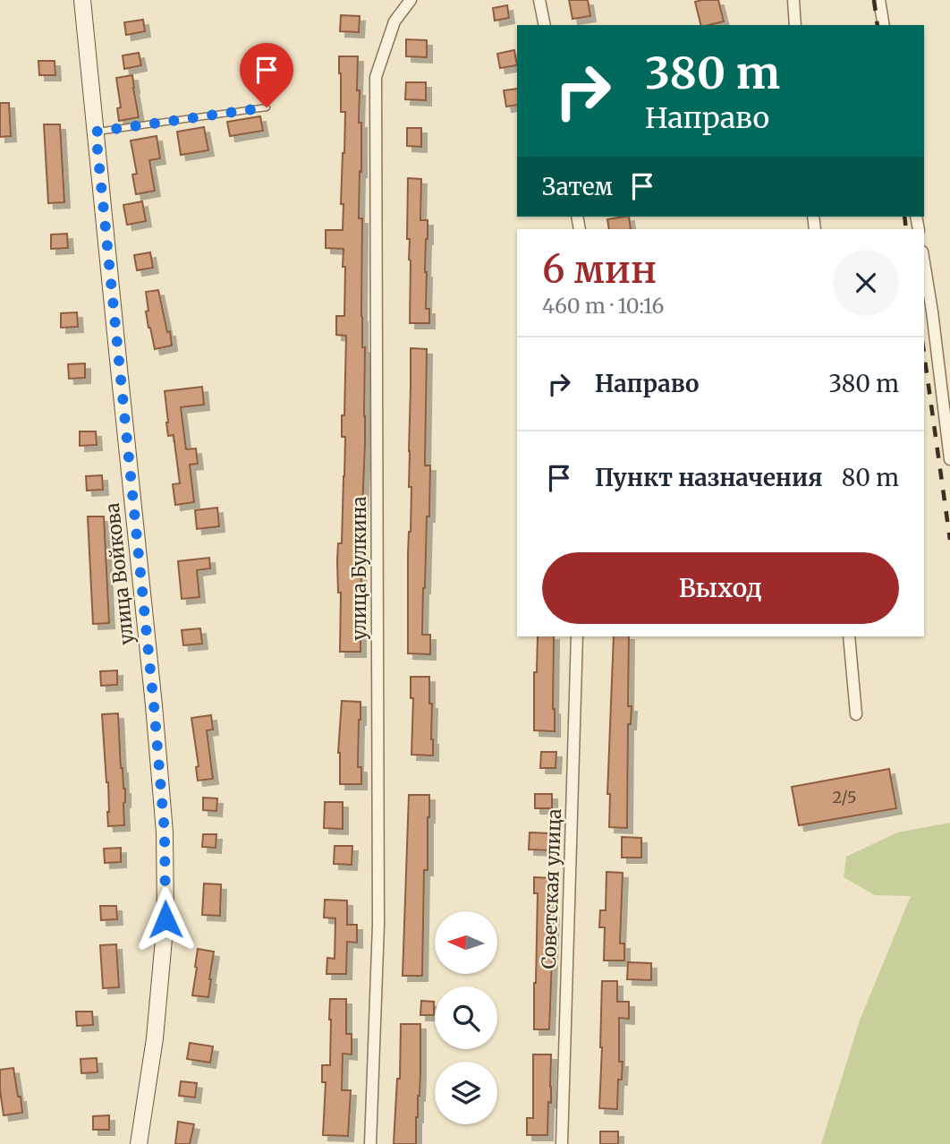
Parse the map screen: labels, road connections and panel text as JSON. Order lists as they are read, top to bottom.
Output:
{
  "streets": {
    "main road": ["улица Войкова"],
    "street": ["улица Булкина", "Советская улица"]
  },
  "house_numbers": ["2/5"],
  "north": "left",
  "page": {
    "turn": ["380 m", "Направо"],
    "then": "Затем",
    "heading": ["6 мин", "460 m · 10:16"],
    "list": [
      {
        "name": "Направо",
        "value": "380 m"
      },
      {
        "name": "Пункт назначения",
        "value": "80 m"
      }
    ],
    "buttons": "Выход"
  }
}
